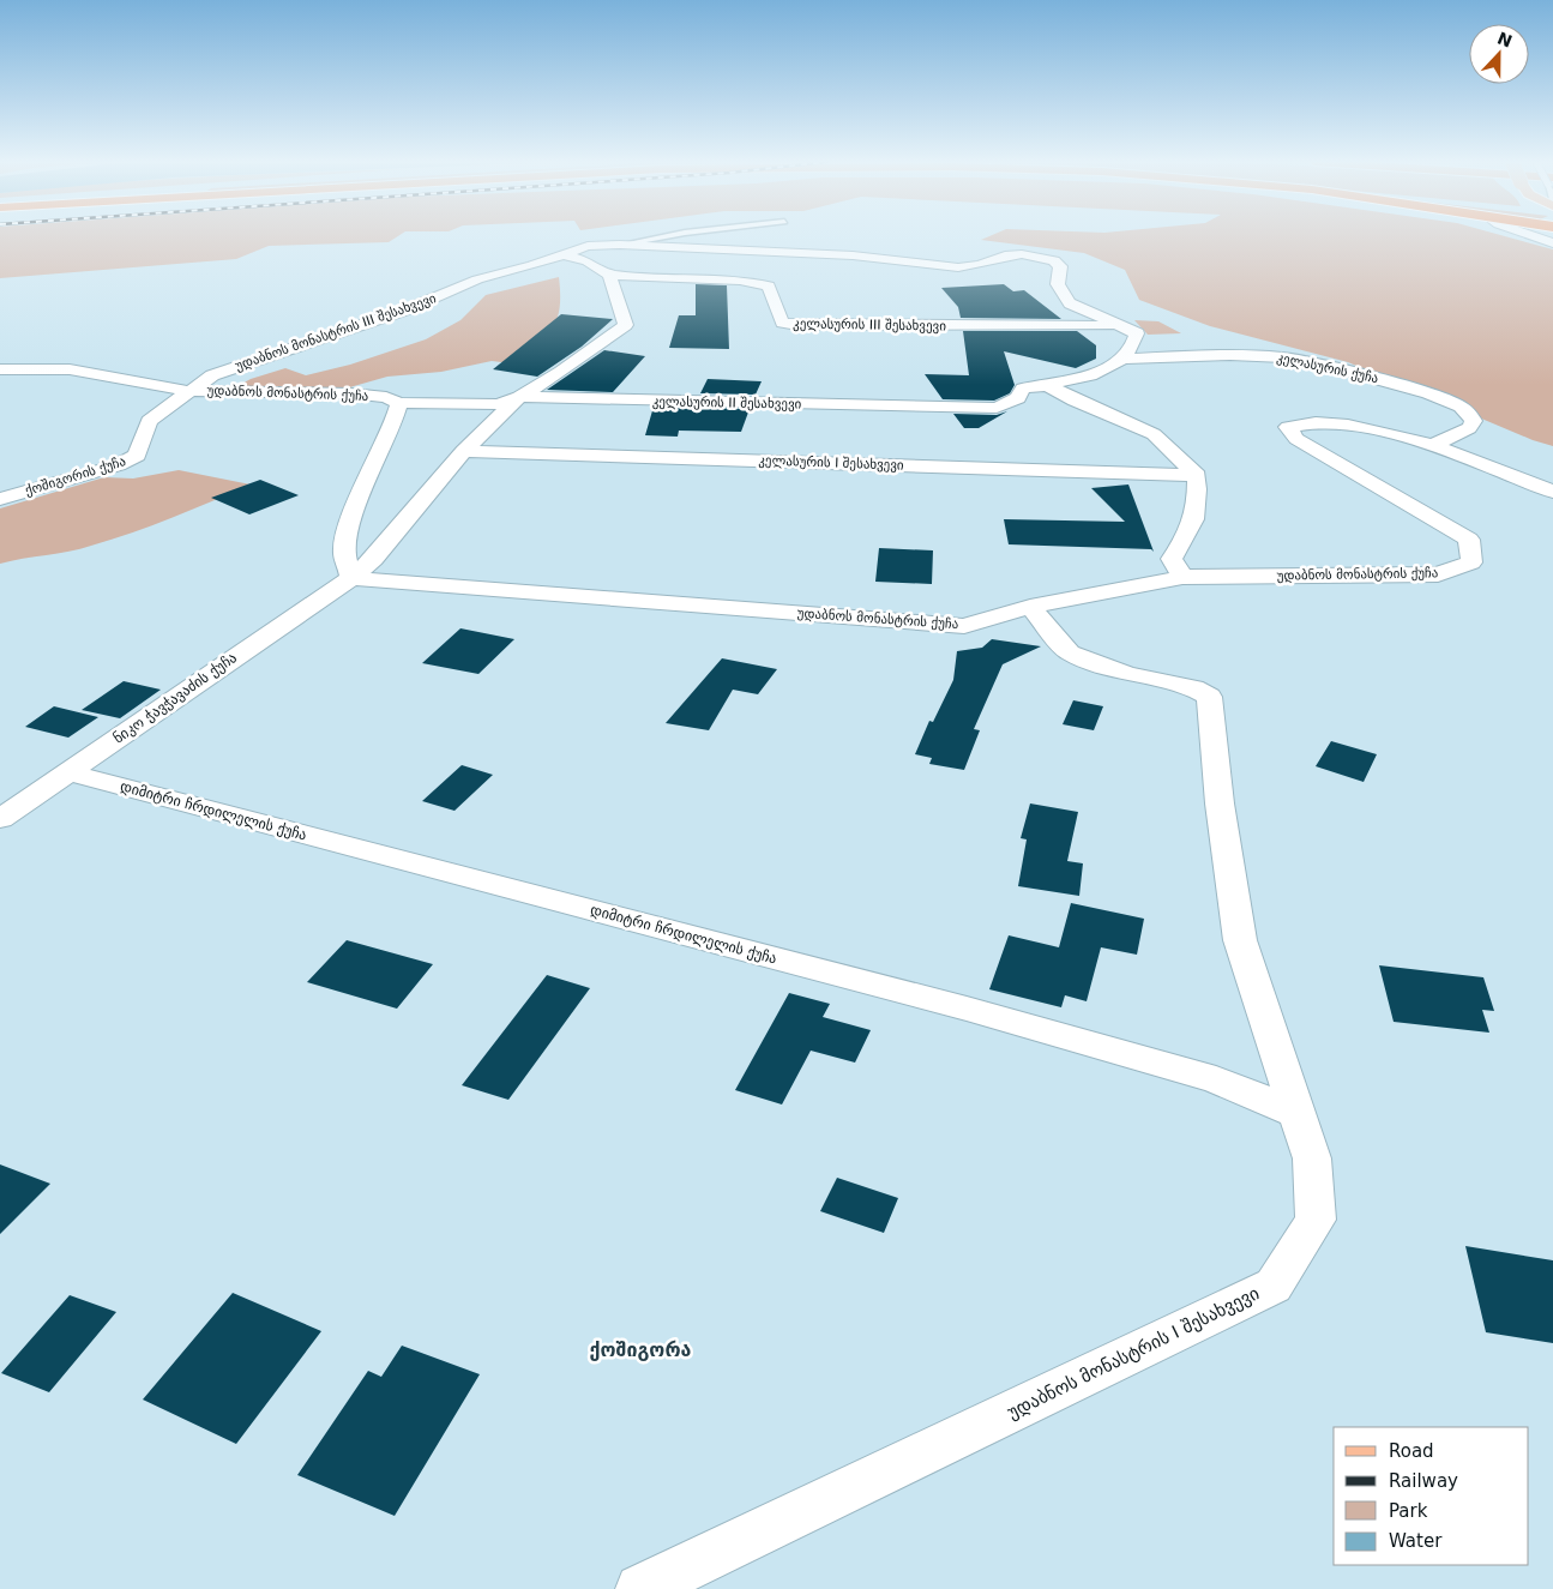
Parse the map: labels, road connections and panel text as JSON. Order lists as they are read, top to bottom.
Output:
{
  "streets": {
    "street": [
      "კელასურის III შესახვევი",
      "უდაბნოს მონასტრის III შესახვევი",
      "კელასურის ქუჩა",
      "უდაბნოს მონასტრის ქუჩა",
      "კელასურის II შესახვევი",
      "კელასურის I შესახვევი",
      "ქოშიგორის ქუჩა",
      "ნიკო ჭავჭავაძის ქუჩა",
      "დიმიტრი ჩრდილელის ქუჩა",
      "უდაბნოს მონასტრის I შესახვევი"
    ]
  },
  "crossings": [
    ["უდაბნოს მონასტრის III შესახვევი", "უდაბნოს მონასტრის ქუჩა"],
    ["უდაბნოს მონასტრის III შესახვევი", "ქოშიგორის ქუჩა"],
    ["კელასურის ქუჩა", "უდაბნოს მონასტრის ქუჩა"],
    ["კელასურის ქუჩა", "კელასურის II შესახვევი"],
    ["უდაბნოს მონასტრის ქუჩა", "კელასურის II შესახვევი"],
    ["უდაბნოს მონასტრის ქუჩა", "ქოშიგორის ქუჩა"],
    ["უდაბნოს მონასტრის ქუჩა", "ნიკო ჭავჭავაძის ქუჩა"],
    ["უდაბნოს მონასტრის ქუჩა", "უდაბნოს მონასტრის I შესახვევი"],
    ["ნიკო ჭავჭავაძის ქუჩა", "დიმიტრი ჩრდილელის ქუჩა"],
    ["დიმიტრი ჩრდილელის ქუჩა", "უდაბნოს მონასტრის I შესახვევი"]
  ],
  "districts": ["ქოშიგორა"],
  "legend": [
    "Road",
    "Railway",
    "Park",
    "Water"
  ],
  "north": "top"
}
